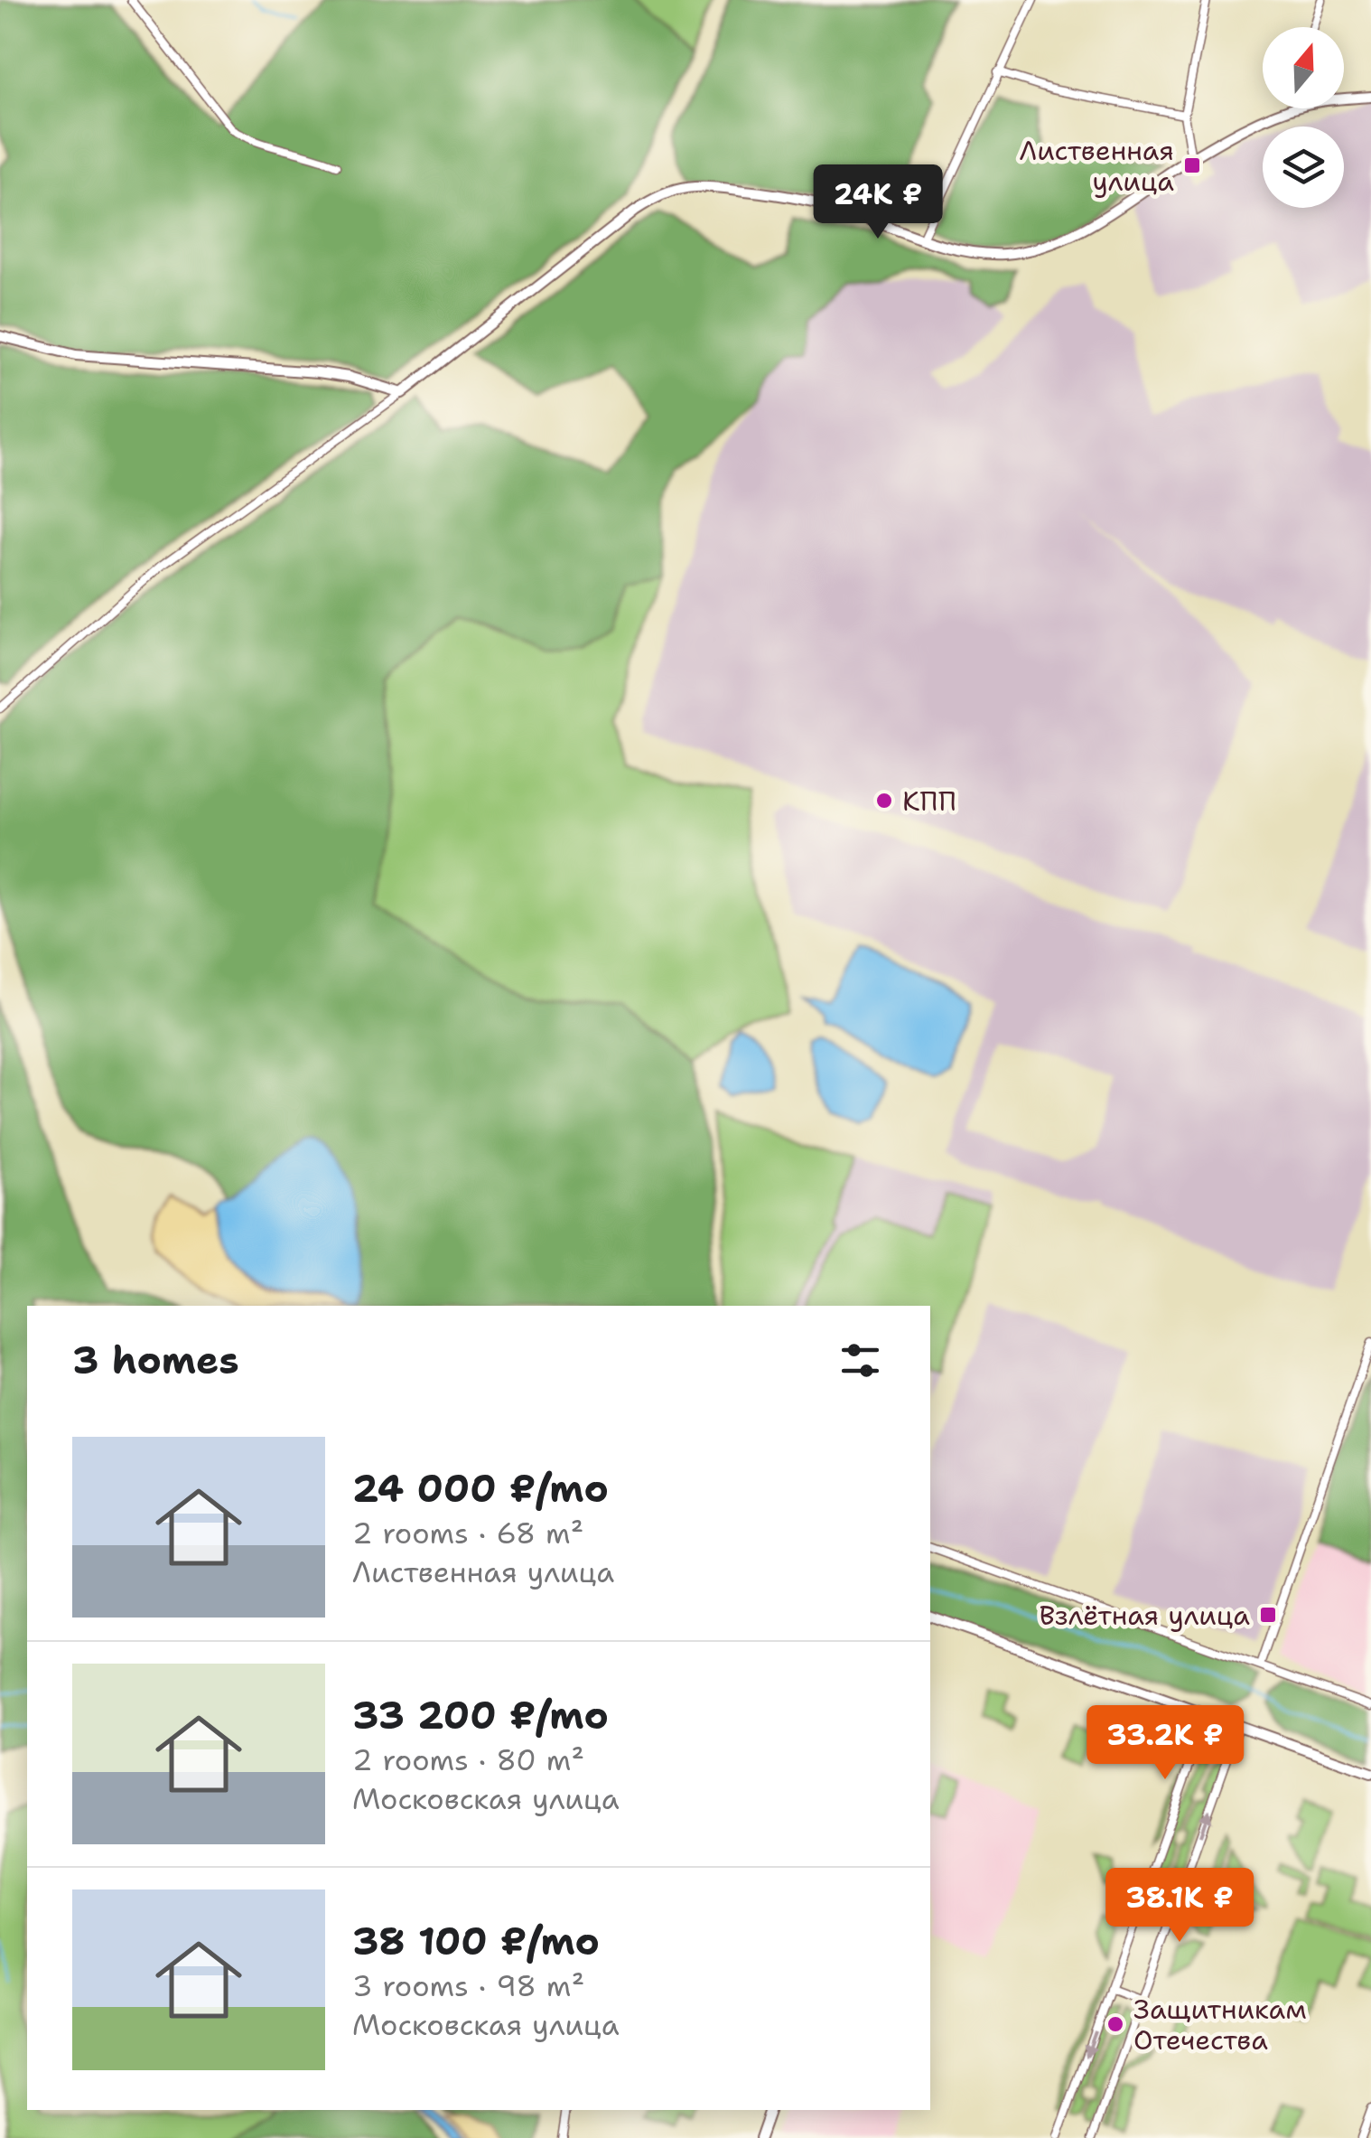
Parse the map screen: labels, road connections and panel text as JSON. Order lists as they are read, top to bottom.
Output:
{
  "places": {
    "transit": ["Лиственная улица", "Взлётная улица"],
    "other": ["КПП", "Защитникам Отечества"]
  },
  "north": "top",
  "page": {
    "price": ["24K ₽", "33.2K ₽", "38.1K ₽"],
    "heading": "3 homes",
    "list": [
      {
        "name": "24 000 ₽/mo",
        "note": "2 rooms · 68 m² · Лиственная улица"
      },
      {
        "name": "33 200 ₽/mo",
        "note": "2 rooms · 80 m² · Московская улица"
      },
      {
        "name": "38 100 ₽/mo",
        "note": "3 rooms · 98 m² · Московская улица"
      }
    ]
  }
}
